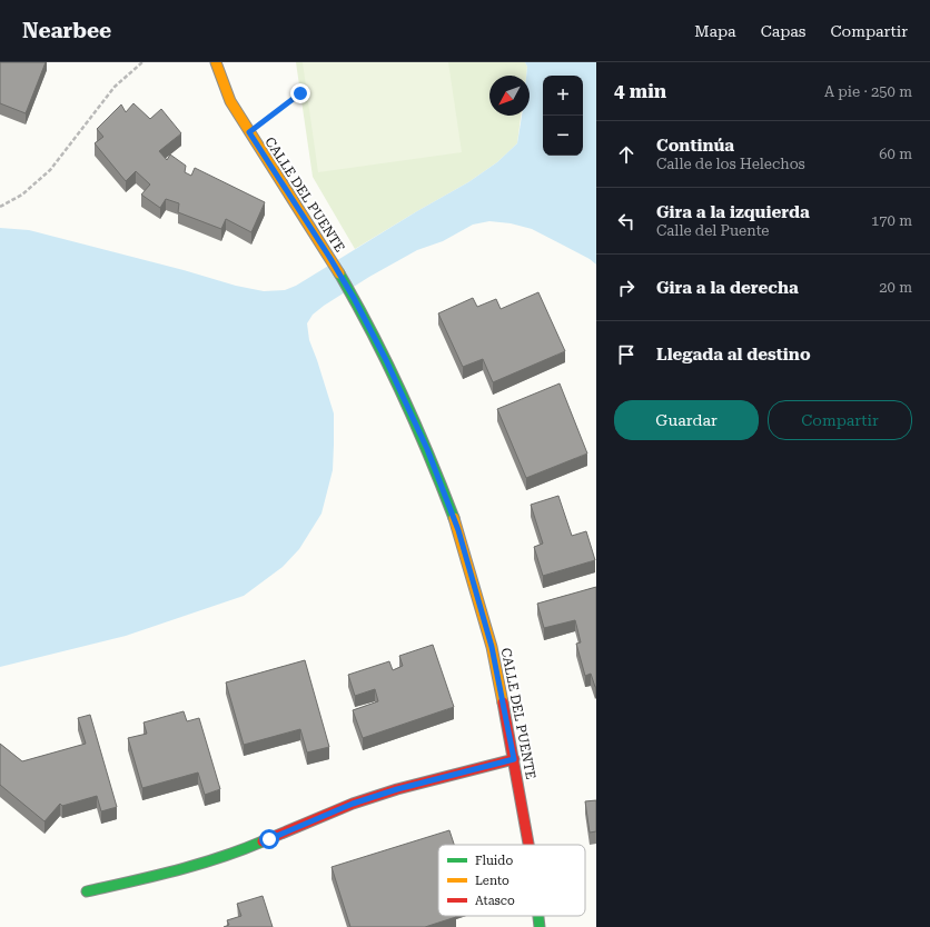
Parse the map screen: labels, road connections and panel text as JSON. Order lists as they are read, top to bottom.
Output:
{
  "streets": {
    "street": ["CALLE DEL PUENTE"]
  },
  "legend": ["Fluido", "Lento", "Atasco"],
  "north": "bottom left",
  "page": {
    "header": "Nearbee",
    "nav": ["Mapa", "Capas", "Compartir"],
    "heading": ["4 min", "A pie · 250 m"],
    "map_buttons": ["+", "−"],
    "list": [
      ["Continúa", "Calle de los Helechos", "60 m"],
      ["Gira a la izquierda", "Calle del Puente", "170 m"],
      ["Gira a la derecha", "20 m"],
      "Llegada al destino"
    ],
    "buttons": ["Guardar", "Compartir"]
  }
}
